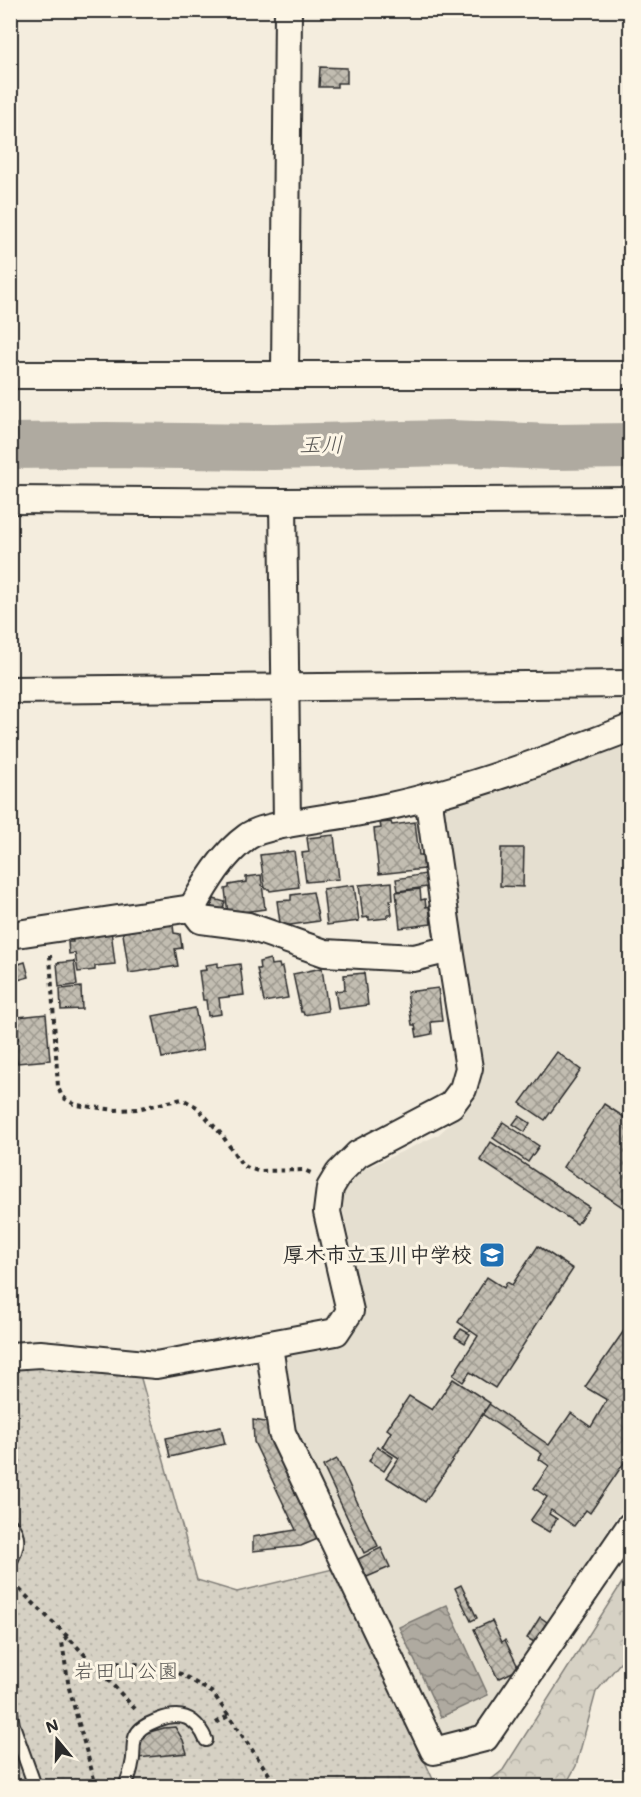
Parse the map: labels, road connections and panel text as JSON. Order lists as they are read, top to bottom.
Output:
{
  "water": ["玉川"],
  "parks": ["岩田山公園"],
  "places": {
    "school or university": ["厚木市立玉川中学校"]
  },
  "north": "top"
}
